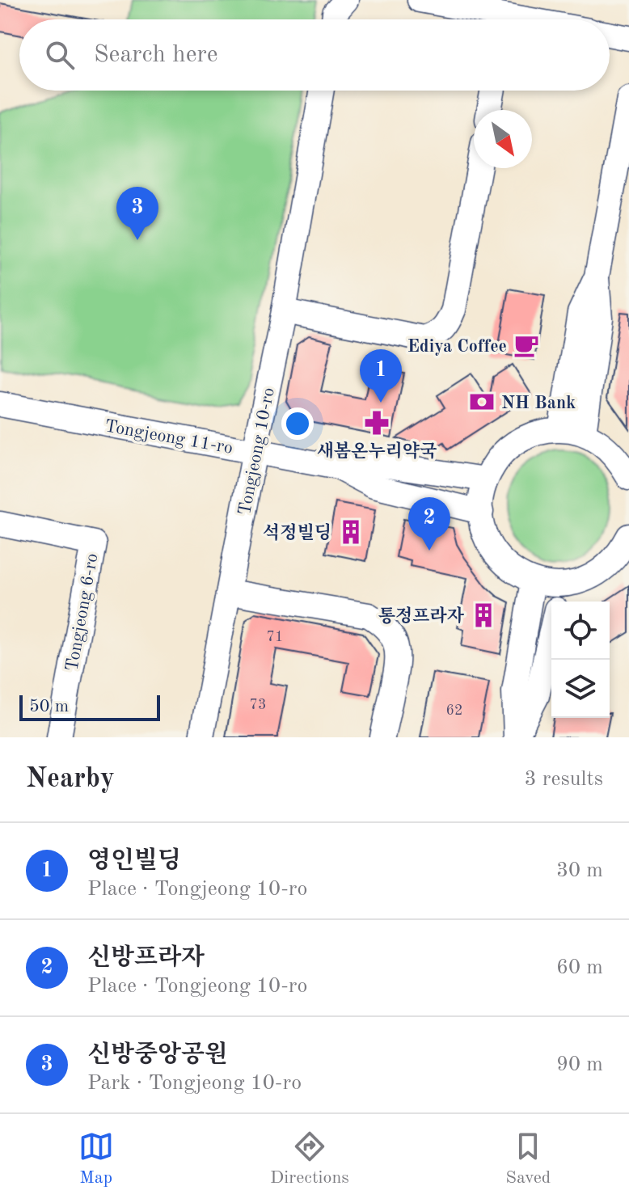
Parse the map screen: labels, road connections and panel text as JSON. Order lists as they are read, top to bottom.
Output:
{
  "streets": {
    "street": ["Tongjeong 11-ro", "Tongjeong 10-ro", "Tongjeong 6-ro"]
  },
  "crossings": [
    ["Tongjeong 11-ro", "Tongjeong 10-ro"]
  ],
  "places": {
    "cafe": ["Ediya Coffee"],
    "bank": ["NH Bank"],
    "pharmacy": ["새봄온누리약국"],
    "building": ["석정빌딩", "통정프라자"]
  },
  "house_numbers": ["71", "73", "62"],
  "scale_bar": "50 m",
  "north": "bottom right",
  "page": {
    "search": "Search here",
    "pins": ["3", "1", "2"],
    "scale": "50 m",
    "heading": ["Nearby", "3 results"],
    "list": [
      {
        "mark": "1",
        "name": "영인빌딩",
        "note": "Place · Tongjeong 10-ro",
        "value": "30 m"
      },
      {
        "mark": "2",
        "name": "신방프라자",
        "note": "Place · Tongjeong 10-ro",
        "value": "60 m"
      },
      {
        "mark": "3",
        "name": "신방중앙공원",
        "note": "Park · Tongjeong 10-ro",
        "value": "90 m"
      }
    ],
    "nav": ["Map", "Directions", "Saved"]
  }
}
